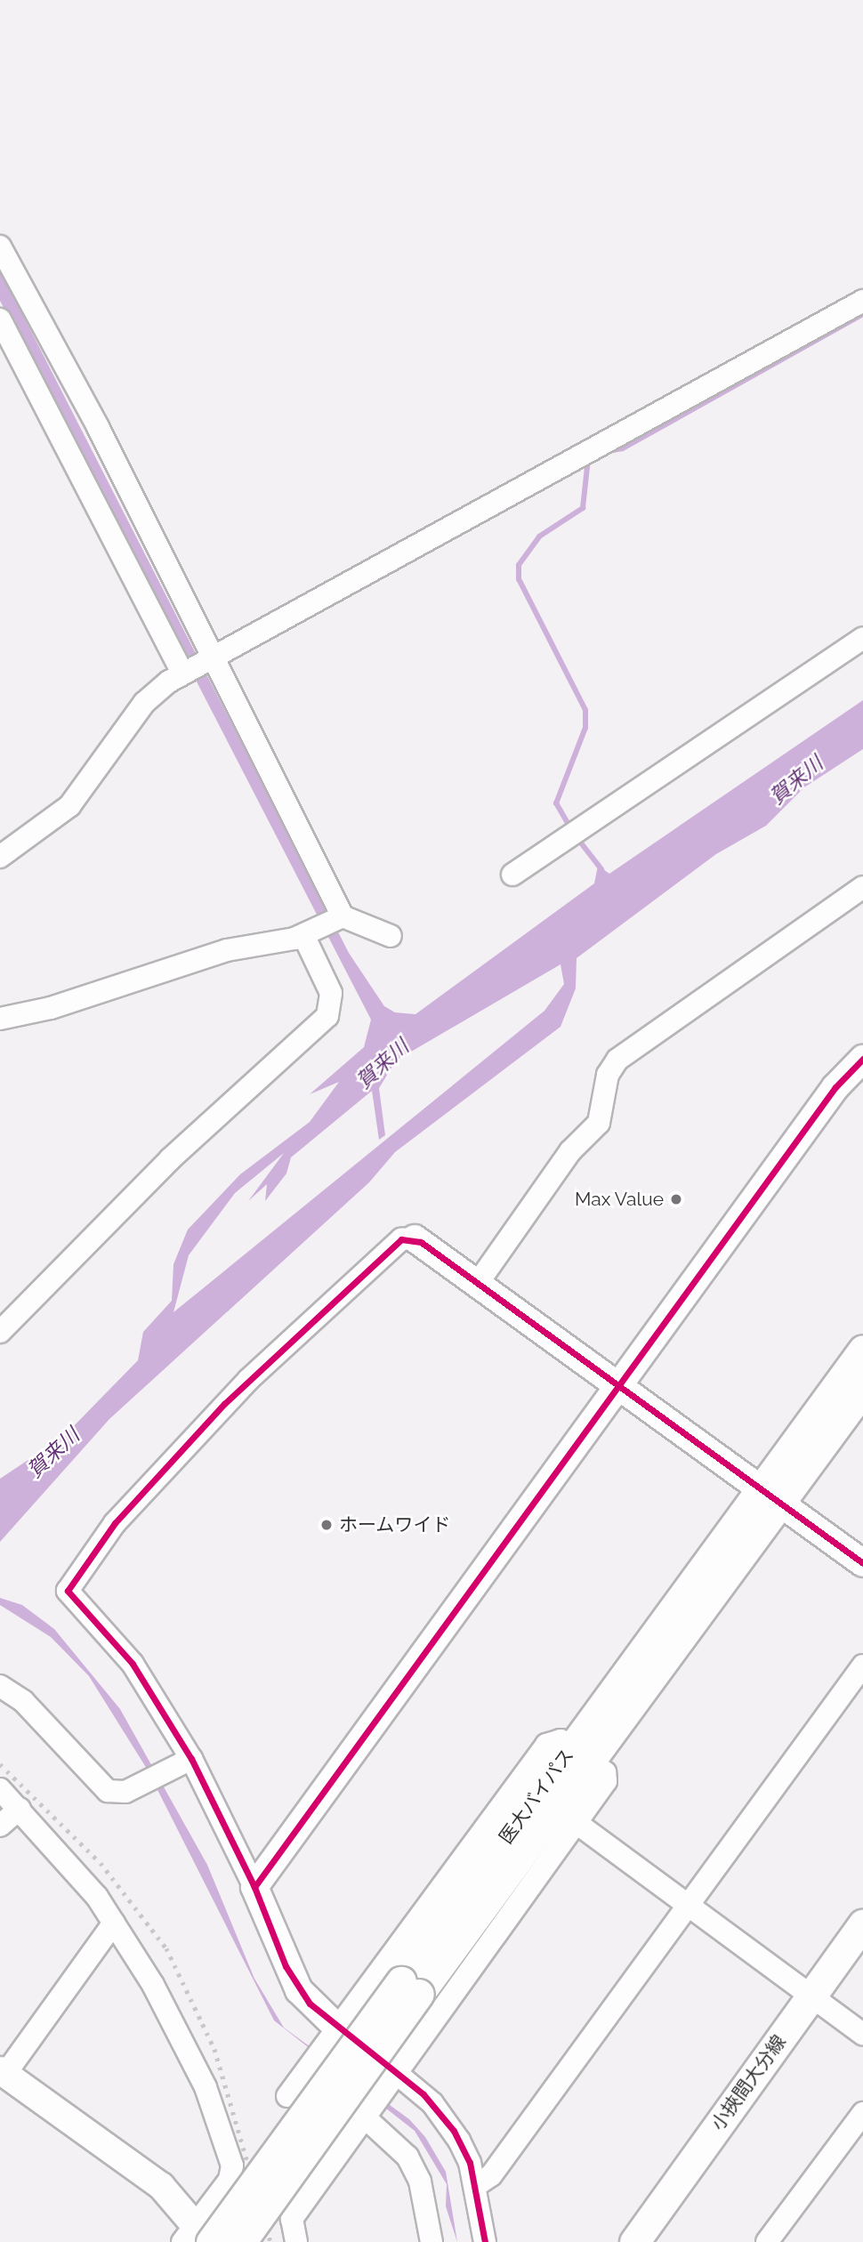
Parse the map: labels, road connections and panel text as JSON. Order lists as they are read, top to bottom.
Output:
{
  "streets": {
    "main road": ["医大バイパス", "小挾間大分線"]
  },
  "water": ["賀来川"],
  "places": ["Max Value", "ホームワイド"]
}
